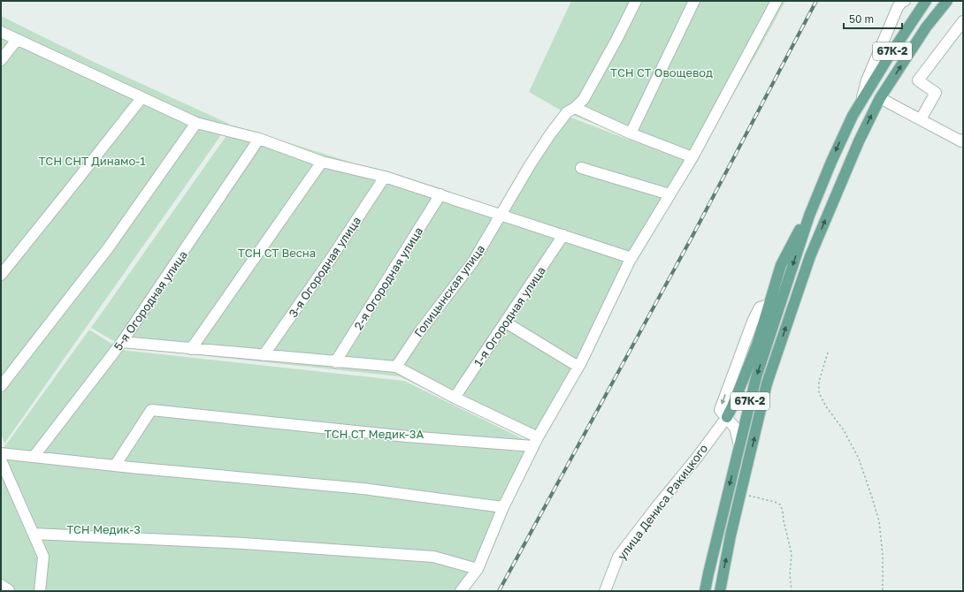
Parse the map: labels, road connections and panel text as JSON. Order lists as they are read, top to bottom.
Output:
{
  "streets": {
    "main road": ["67К-2"],
    "street": [
      "3-я Огородная улица",
      "2-я Огородная улица",
      "Голицынская улица",
      "5-я Огородная улица",
      "1-я Огородная улица",
      "улица Дениса Ракицкого"
    ]
  },
  "parks": [
    "ТСН СТ Овощевод",
    "ТСН СНТ Динамо-1",
    "ТСН СТ Весна",
    "ТСН СТ Медик-3А",
    "ТСН Медик-3"
  ],
  "scale_bar": "50 m"
}
